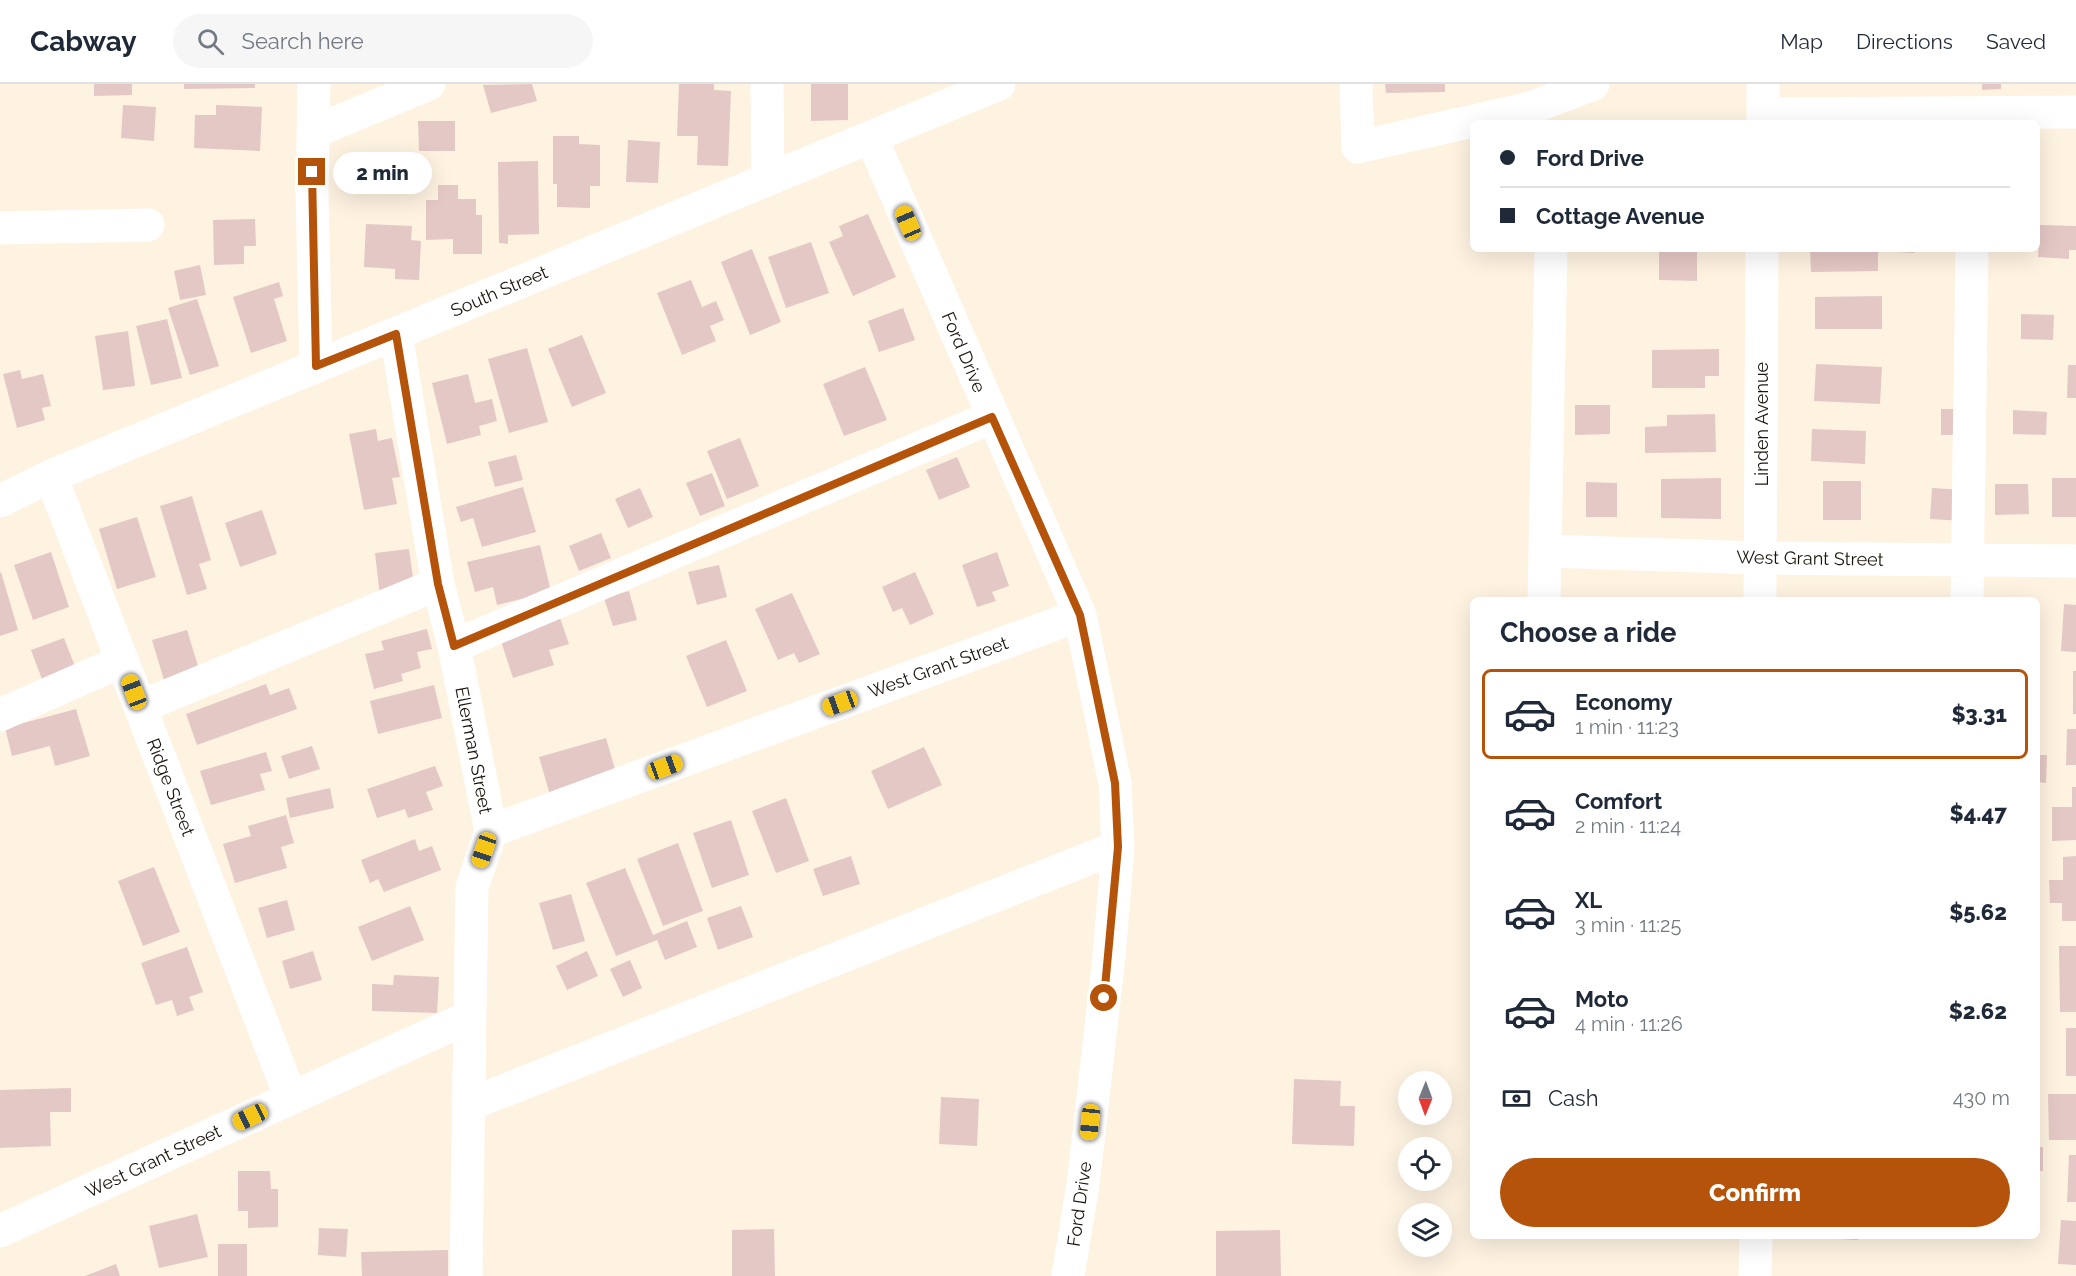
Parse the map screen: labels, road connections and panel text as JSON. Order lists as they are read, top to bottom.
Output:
{
  "streets": {
    "street": [
      "South Street",
      "Ford Drive",
      "Linden Avenue",
      "West Grant Street",
      "Ellerman Street",
      "Ridge Street"
    ]
  },
  "crossings": [
    ["South Street", "Ford Drive"],
    ["South Street", "Ellerman Street"],
    ["South Street", "Ridge Street"],
    ["Ford Drive", "West Grant Street"],
    ["Linden Avenue", "West Grant Street"],
    ["West Grant Street", "Ellerman Street"],
    ["West Grant Street", "Ridge Street"]
  ],
  "north": "bottom",
  "page": {
    "header": "Cabway",
    "search": "Search here",
    "nav": ["Map", "Directions", "Saved"],
    "banner": ["Ford Drive", "Cottage Avenue"],
    "bubble": "2 min",
    "heading": "Choose a ride",
    "list": [
      {
        "name": "Economy",
        "note": "1 min · 11:23",
        "value": "$3.31"
      },
      {
        "name": "Comfort",
        "note": "2 min · 11:24",
        "value": "$4.47"
      },
      {
        "name": "XL",
        "note": "3 min · 11:25",
        "value": "$5.62"
      },
      {
        "name": "Moto",
        "note": "4 min · 11:26",
        "value": "$2.62"
      }
    ],
    "pay": ["Cash", "430 m"],
    "buttons": "Confirm"
  }
}
